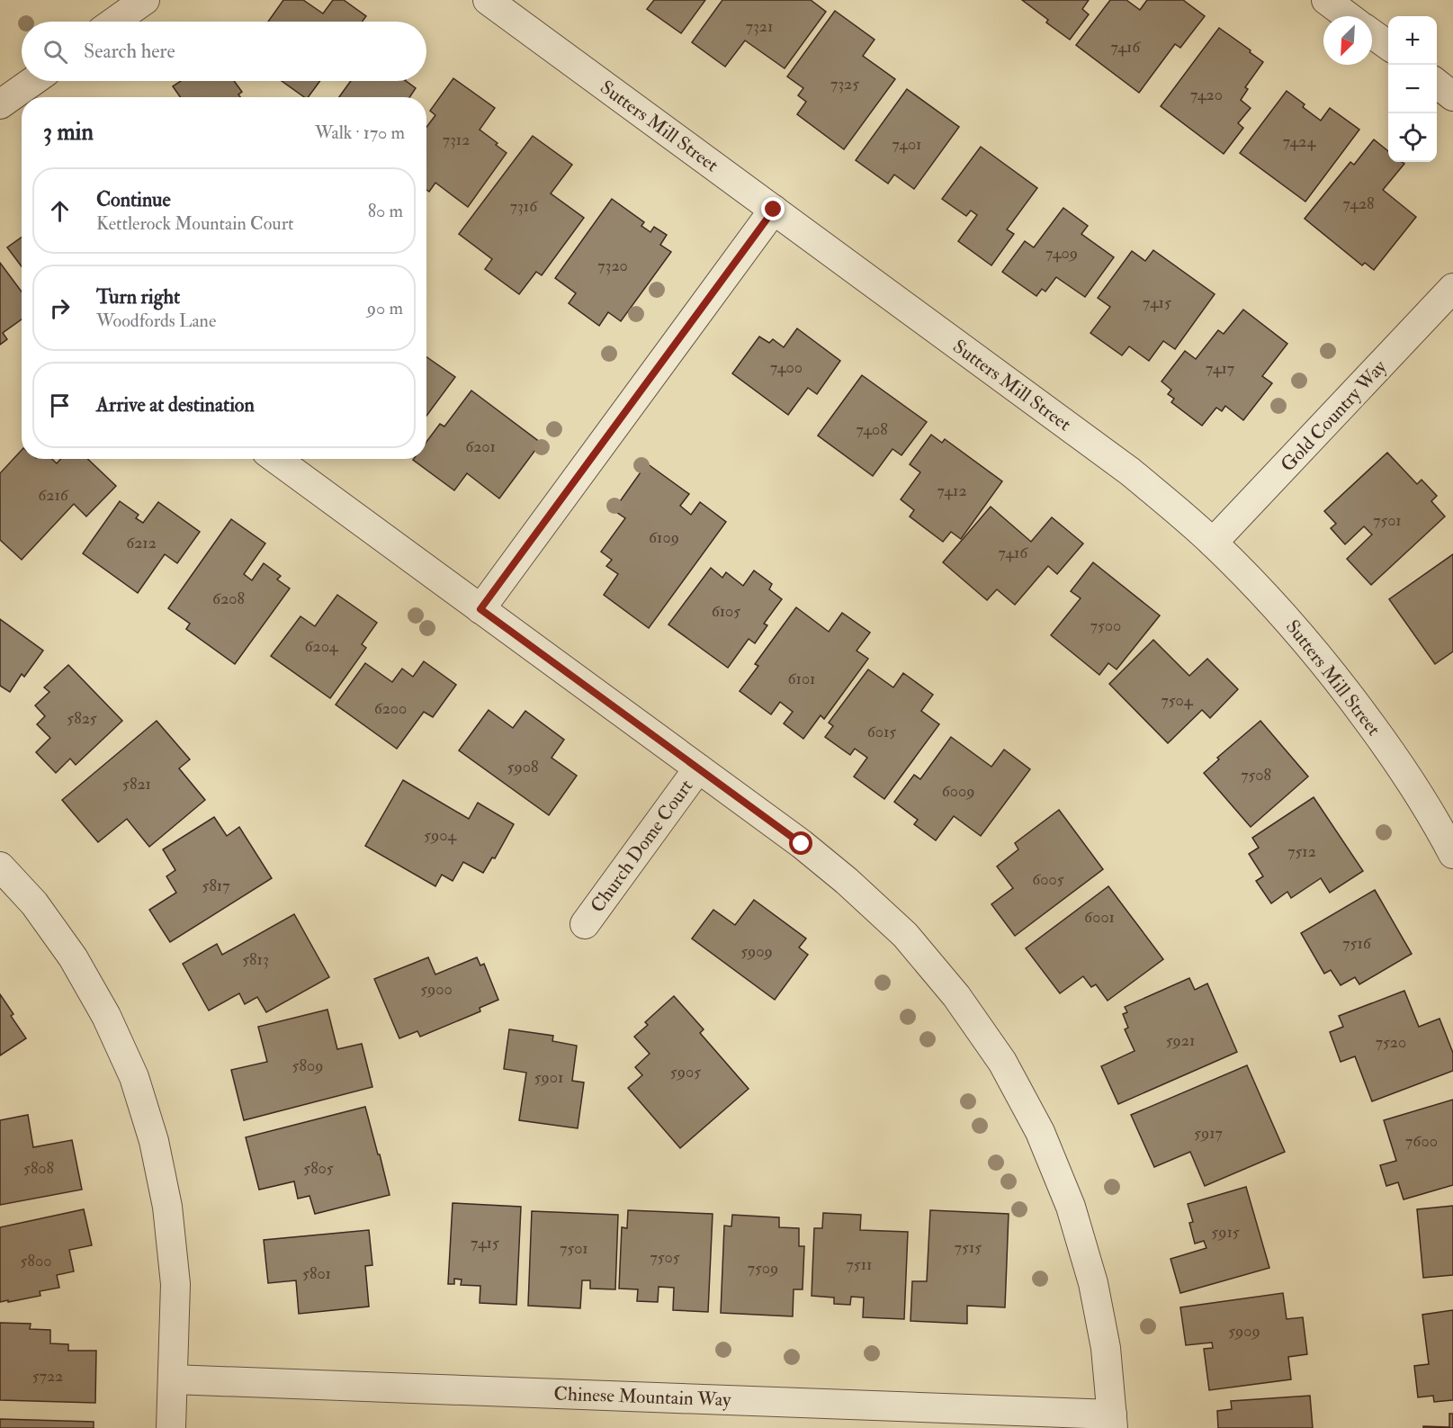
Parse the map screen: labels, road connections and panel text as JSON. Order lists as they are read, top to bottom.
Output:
{
  "streets": {
    "street": [
      "Sutters Mill Street",
      "Gold Country Way",
      "Church Dome Court",
      "Chinese Mountain Way"
    ]
  },
  "crossings": [
    ["Sutters Mill Street", "Gold Country Way"]
  ],
  "house_numbers": [
    "7321",
    "7416",
    "7325",
    "7420",
    "7312",
    "7424",
    "7401",
    "7428",
    "7316",
    "7409",
    "7320",
    "7415",
    "7400",
    "7417",
    "7408",
    "6201",
    "7412",
    "6216",
    "7501",
    "6109",
    "6212",
    "7416",
    "6208",
    "6105",
    "7500",
    "6204",
    "6101",
    "7504",
    "6200",
    "5825",
    "6015",
    "5908",
    "7508",
    "5821",
    "6009",
    "5904",
    "7512",
    "6005",
    "5817",
    "6001",
    "7516",
    "5909",
    "5813",
    "5900",
    "5921",
    "7520",
    "5809",
    "5905",
    "5901",
    "5917",
    "7600",
    "5808",
    "5805",
    "5915",
    "7415",
    "7515",
    "7501",
    "7505",
    "5800",
    "7511",
    "7509",
    "5801",
    "5909",
    "5722"
  ],
  "north": "bottom left",
  "page": {
    "map_buttons": ["+", "−"],
    "search": "Search here",
    "heading": ["3 min", "Walk · 170 m"],
    "list": [
      ["Continue", "Kettlerock Mountain Court", "80 m"],
      ["Turn right", "Woodfords Lane", "90 m"],
      "Arrive at destination"
    ]
  }
}
